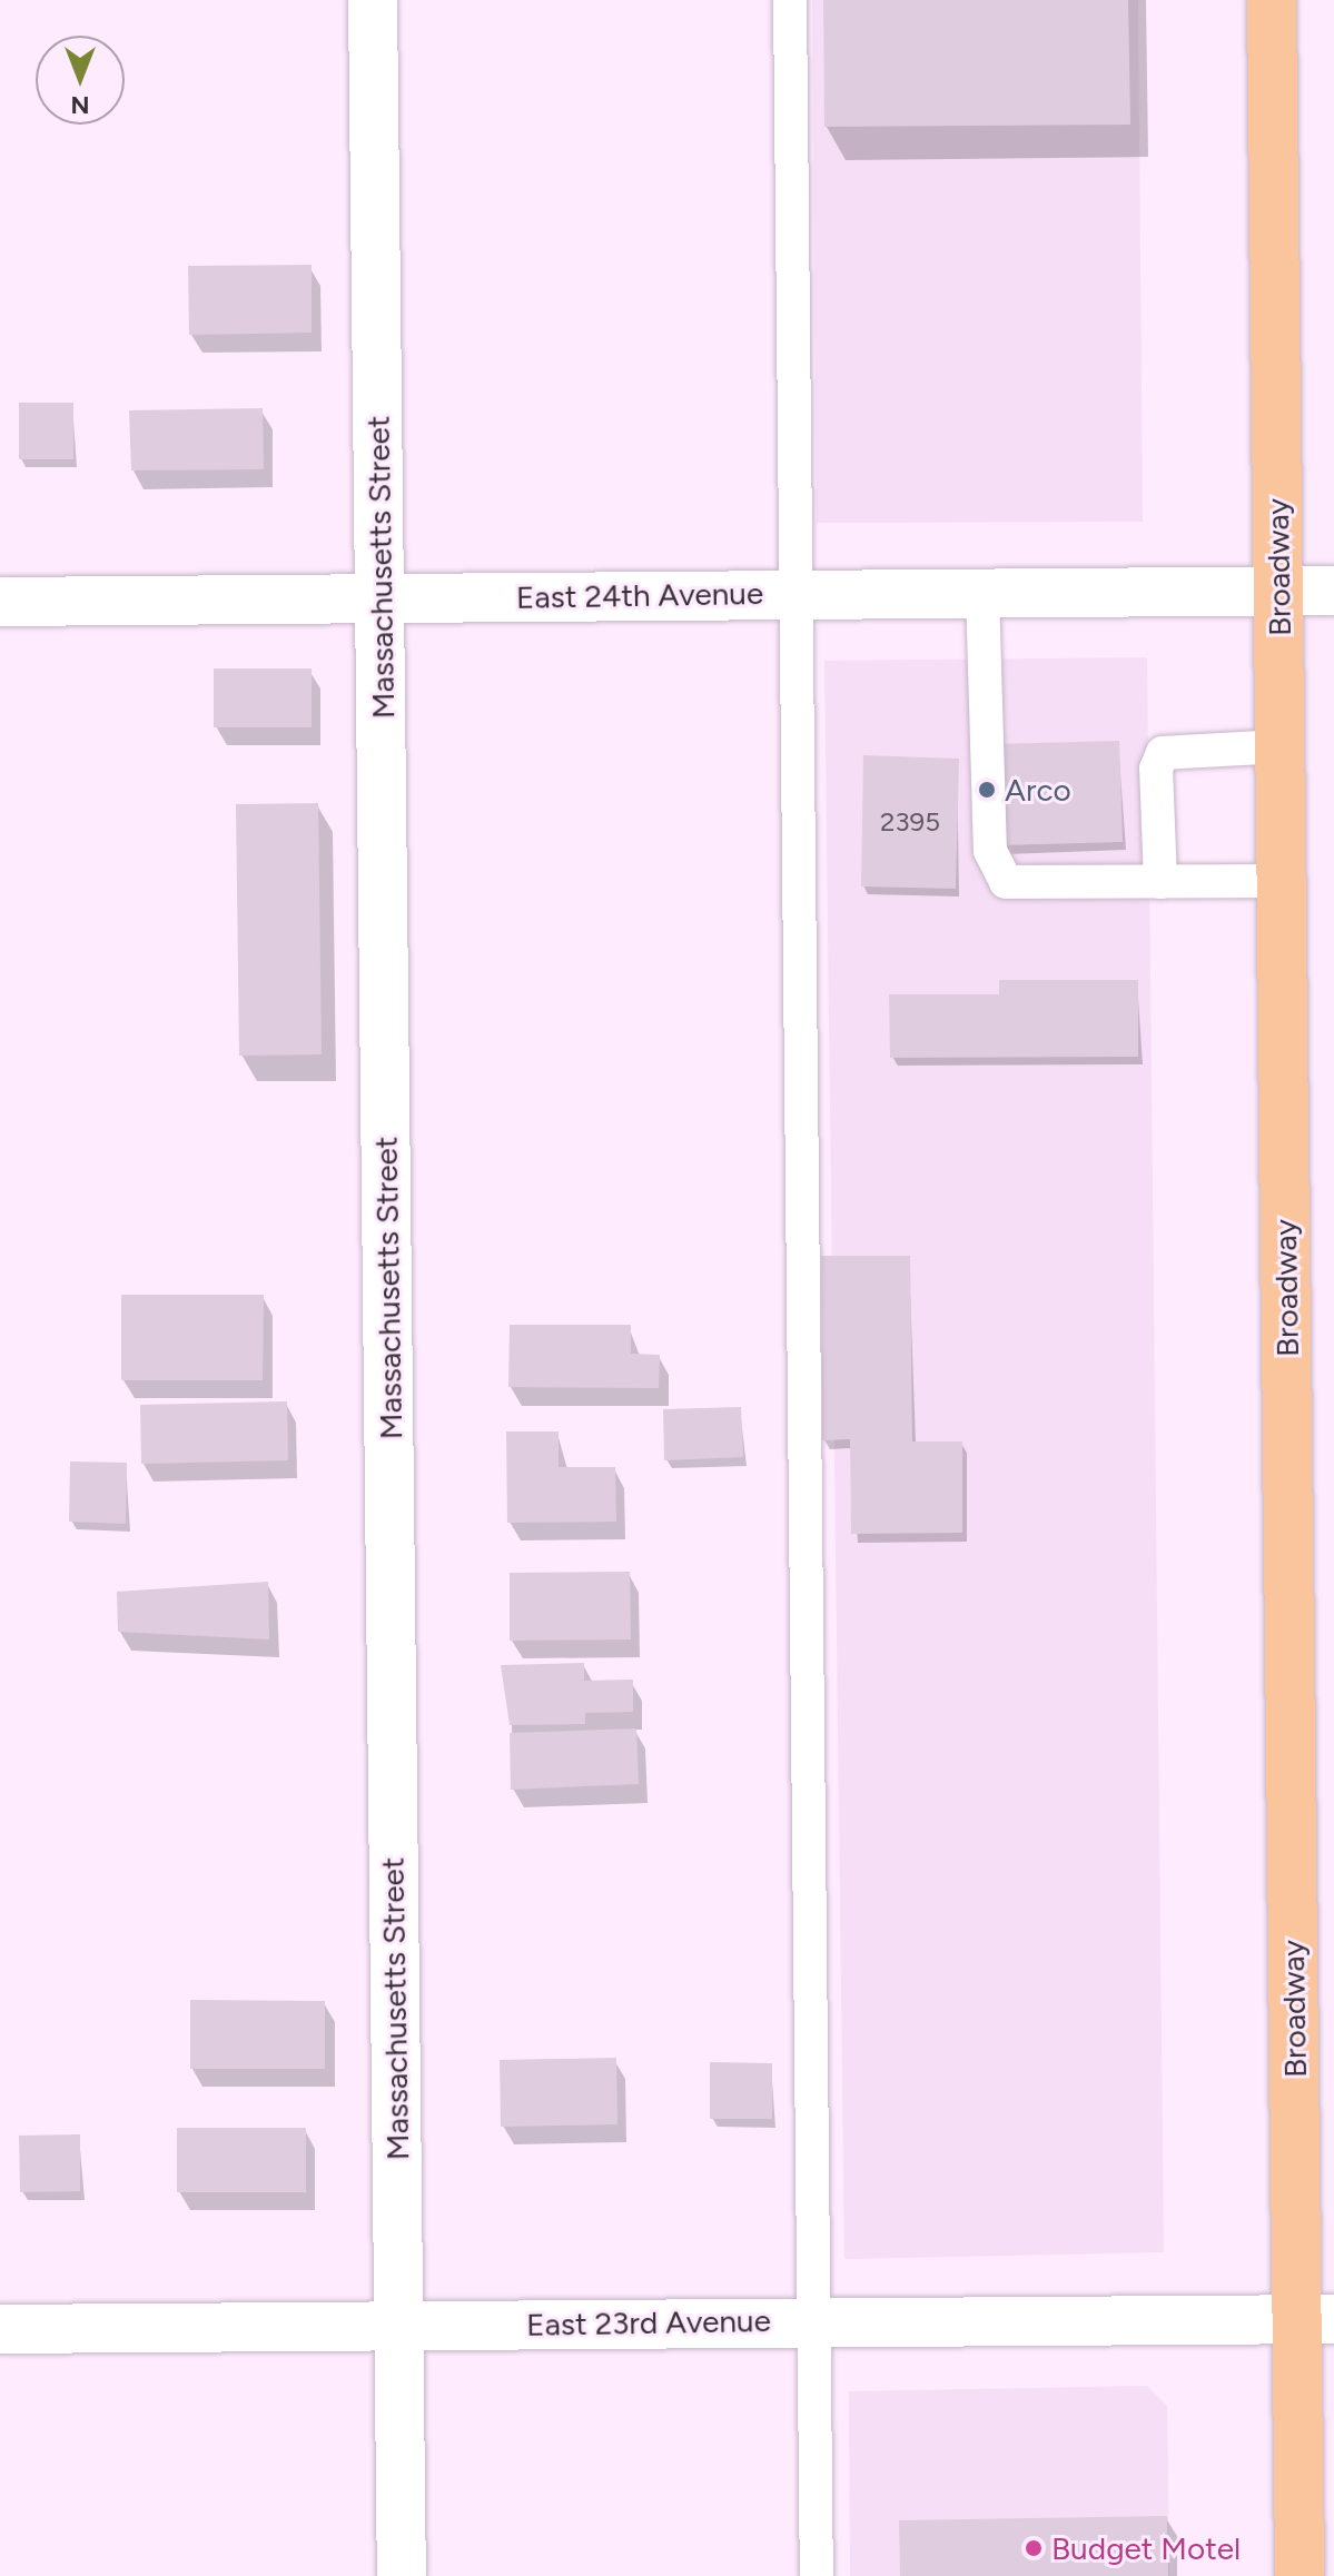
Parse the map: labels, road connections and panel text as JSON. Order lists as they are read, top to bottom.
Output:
{
  "streets": {
    "main road": ["Broadway"],
    "street": ["Massachusetts Street", "East 24th Avenue", "East 23rd Avenue"]
  },
  "crossings": [
    ["Massachusetts Street", "East 24th Avenue"],
    ["Massachusetts Street", "East 23rd Avenue"],
    ["Broadway", "East 24th Avenue"],
    ["Broadway", "East 23rd Avenue"]
  ],
  "places": ["Arco", "Budget Motel"],
  "house_numbers": ["2395"],
  "north": "bottom"
}
